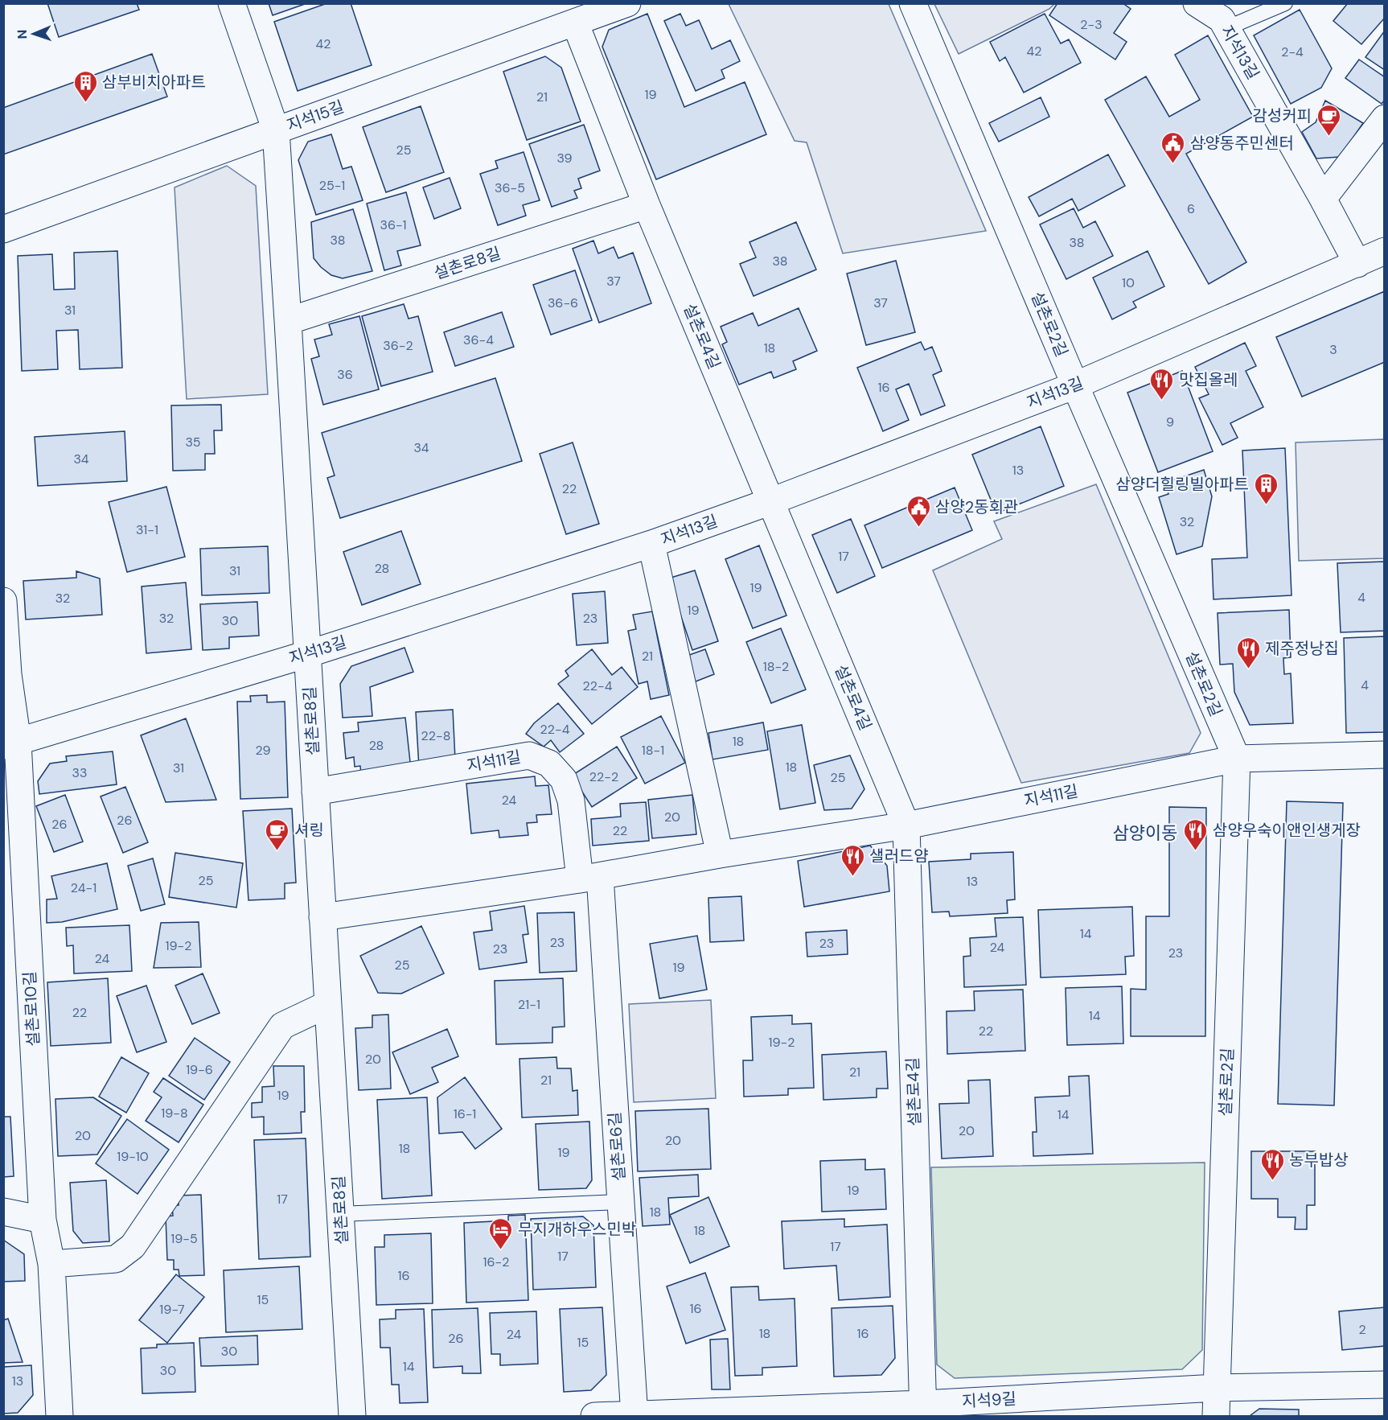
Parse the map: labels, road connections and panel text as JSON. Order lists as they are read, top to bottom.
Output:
{
  "streets": {
    "street": [
      "지석13길",
      "지석15길",
      "설촌로8길",
      "설촌로2길",
      "설촌로4길",
      "지석11길",
      "설촌로10길",
      "설촌로6길",
      "지석9길"
    ]
  },
  "crossings": [
    ["지석13길", "설촌로8길"],
    ["지석13길", "설촌로2길"],
    ["지석13길", "설촌로4길"],
    ["지석13길", "설촌로10길"],
    ["지석15길", "설촌로8길"],
    ["지석15길", "설촌로4길"],
    ["설촌로8길", "설촌로4길"],
    ["설촌로8길", "지석11길"],
    ["설촌로2길", "지석11길"],
    ["설촌로2길", "지석9길"],
    ["설촌로4길", "지석11길"],
    ["설촌로4길", "지석9길"],
    ["지석11길", "설촌로6길"],
    ["설촌로6길", "지석9길"]
  ],
  "districts": ["삼양이동"],
  "places": {
    "building": ["삼부비치아파트", "삼양더힐링빌아파트"],
    "cafe": ["감성커피", "셔링"],
    "public building": ["삼양동주민센터", "삼양2동회관"],
    "restaurant": [
      "맛집올레",
      "제주정낭집",
      "삼양우숙이앤인생게장",
      "샐러드얌",
      "농부밥상"
    ],
    "hotel": ["무지개하우스민박"]
  },
  "house_numbers": [
    "2-3",
    "42",
    "42",
    "2-4",
    "19",
    "21",
    "25",
    "39",
    "25-1",
    "36-5",
    "6",
    "36-1",
    "38",
    "38",
    "38",
    "37",
    "10",
    "36-6",
    "37",
    "31",
    "36-4",
    "36-2",
    "18",
    "3",
    "36",
    "16",
    "9",
    "35",
    "34",
    "34",
    "13",
    "22",
    "32",
    "31-1",
    "17",
    "28",
    "31",
    "19",
    "4",
    "32",
    "19",
    "32",
    "23",
    "30",
    "21",
    "18-2",
    "4",
    "22-4",
    "22-4",
    "22-8",
    "18",
    "28",
    "29",
    "18-1",
    "18",
    "31",
    "33",
    "22-2",
    "25",
    "24",
    "20",
    "26",
    "26",
    "22",
    "25",
    "13",
    "24-1",
    "14",
    "23",
    "23",
    "19-2",
    "24",
    "23",
    "23",
    "24",
    "25",
    "19",
    "21-1",
    "22",
    "14",
    "22",
    "19-2",
    "20",
    "19-6",
    "21",
    "21",
    "19",
    "19-8",
    "16-1",
    "14",
    "20",
    "20",
    "20",
    "18",
    "19",
    "19-10",
    "19",
    "17",
    "18",
    "18",
    "19-5",
    "17",
    "17",
    "16-2",
    "16",
    "15",
    "16",
    "19-7",
    "2",
    "18",
    "16",
    "24",
    "26",
    "15",
    "30",
    "14",
    "30",
    "13"
  ],
  "north": "left"
}
